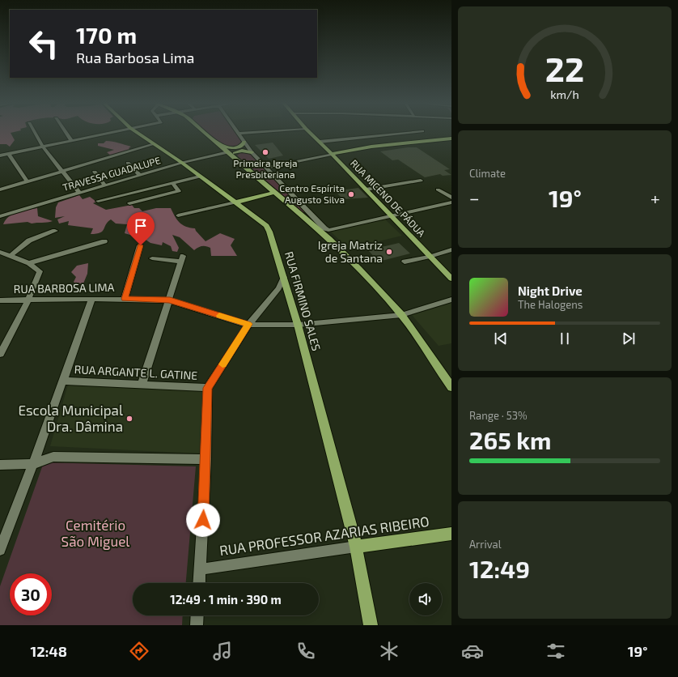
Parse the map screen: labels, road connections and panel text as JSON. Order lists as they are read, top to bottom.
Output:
{
  "streets": {
    "main road": ["RUA MICENO DE PÁDUA", "RUA FIRMINO SALES", "RUA PROFESSOR AZARIAS RIBEIRO"],
    "street": ["TRAVESSA GUADALUPE", "RUA BARBOSA LIMA", "RUA ARGANTE L. GATINE"]
  },
  "crossings": [
    ["TRAVESSA GUADALUPE", "RUA FIRMINO SALES"],
    ["RUA BARBOSA LIMA", "RUA FIRMINO SALES"],
    ["RUA FIRMINO SALES", "RUA PROFESSOR AZARIAS RIBEIRO"]
  ],
  "parks": ["Cemitério São Miguel"],
  "places": [
    "Primeira Igreja Presbiteriana",
    "Centro Espírita Augusto Silva",
    "Igreja Matriz de Santana",
    "Escola Municipal Dra. Dâmina"
  ],
  "page": {
    "turn": ["170 m", "Rua Barbosa Lima"],
    "tile": [
      "Climate",
      ["Range · 53%", "265 km"],
      ["Arrival", "12:49"]
    ],
    "heat": ["−", "19°", "+"],
    "song": ["Night Drive", "The Halogens"],
    "limit": "30",
    "trip": "12:49 · 1 min · 390 m",
    "tabs": ["12:48", "19°"],
    "gauge": ["22", "km/h"]
  }
}
